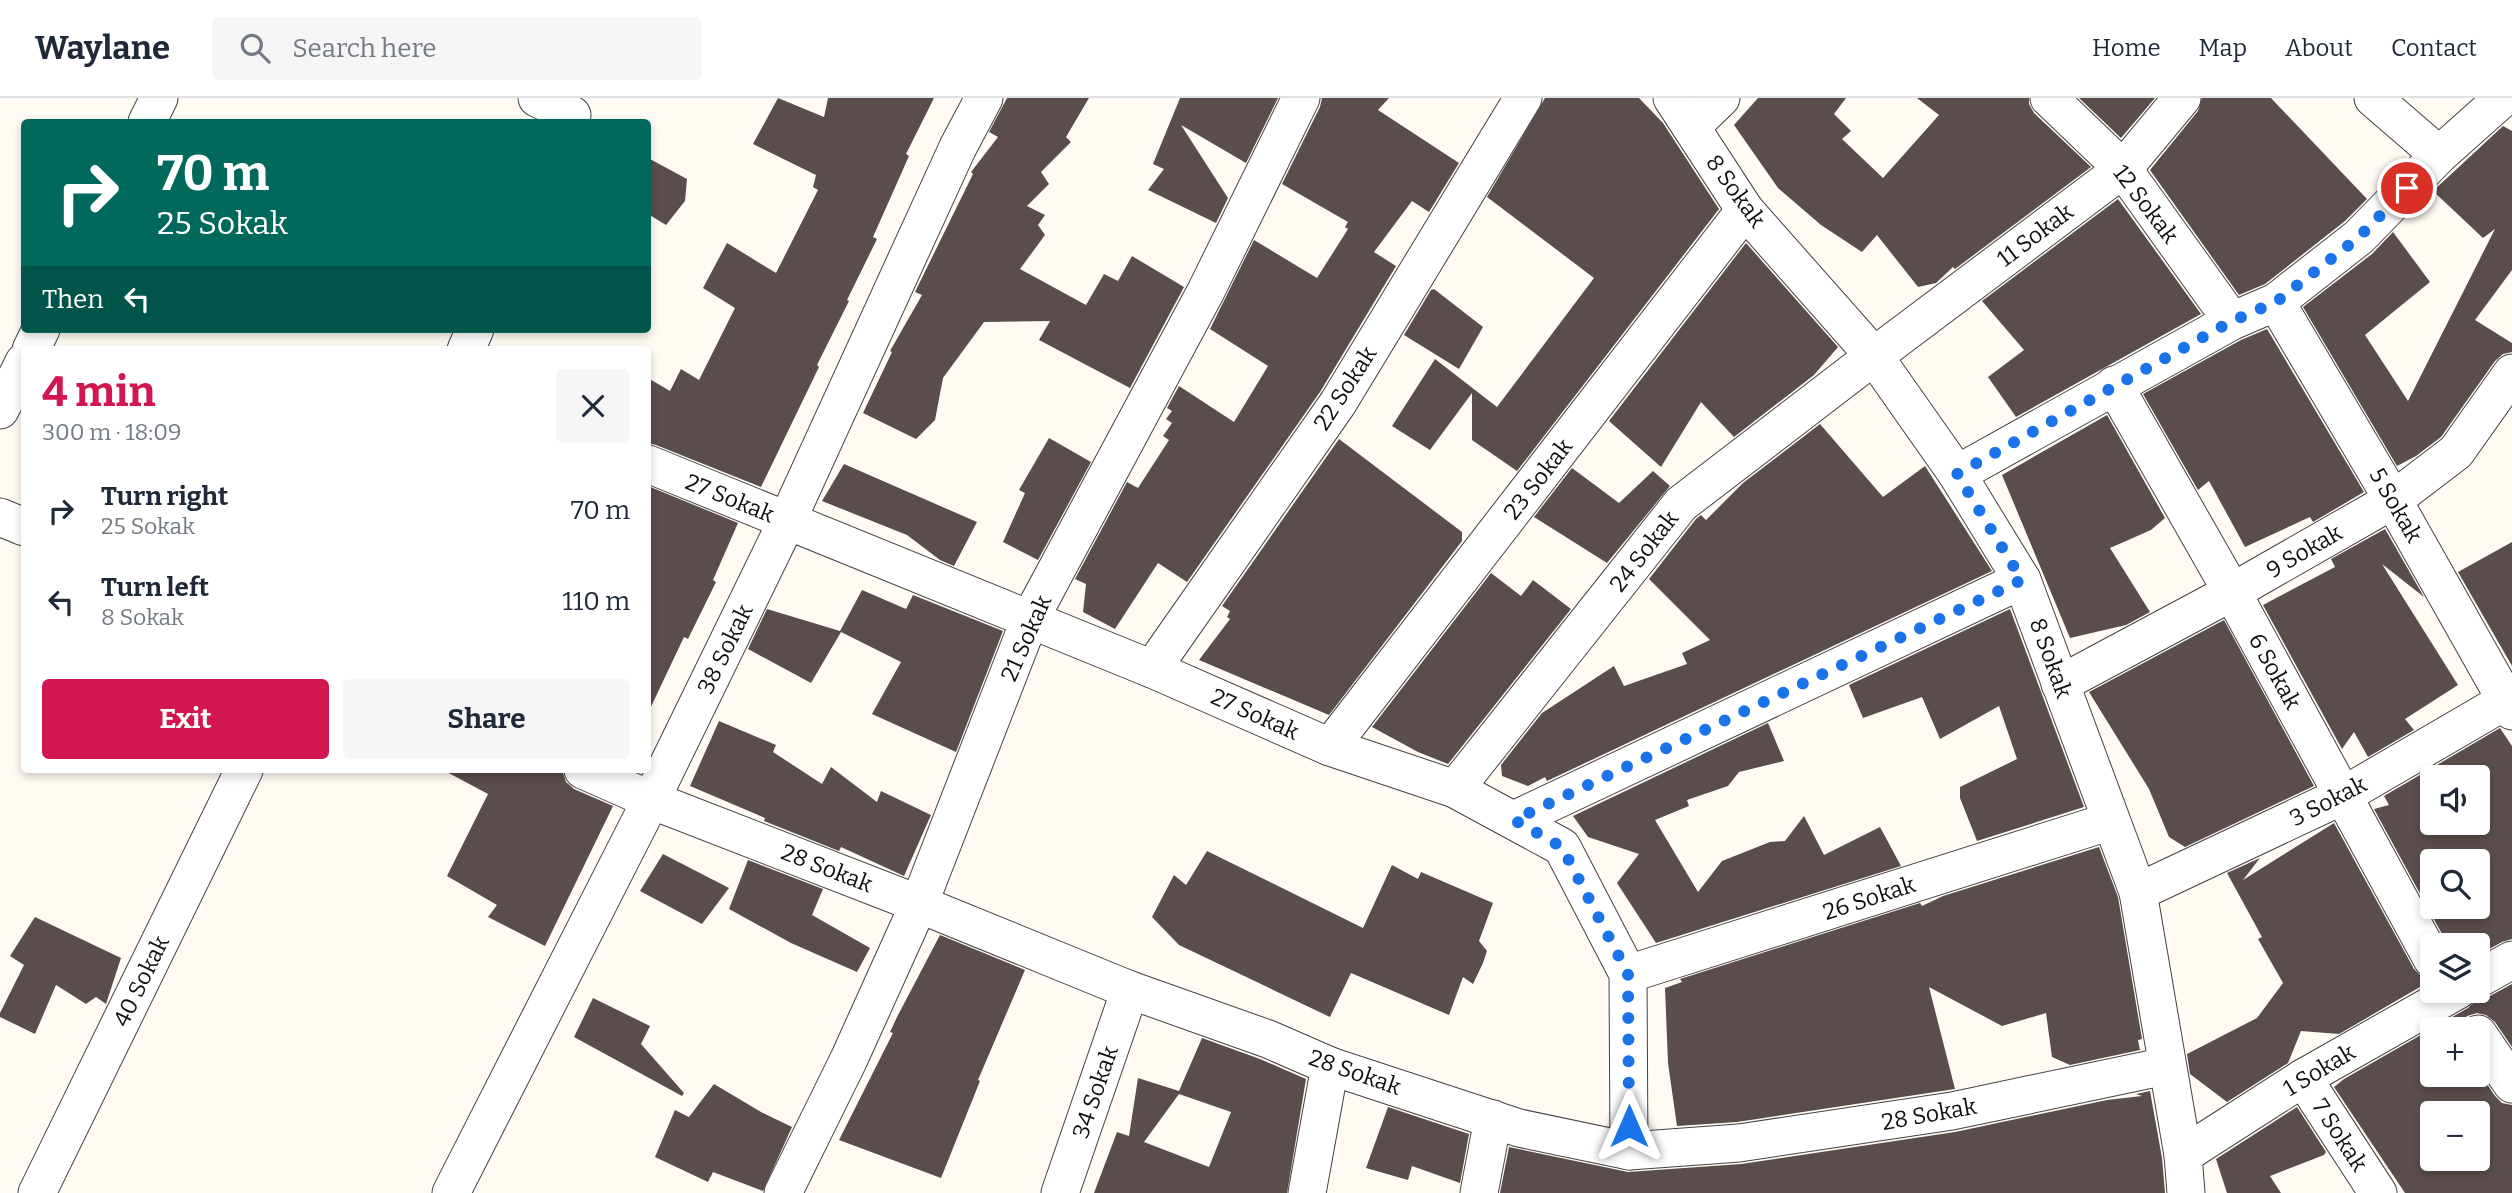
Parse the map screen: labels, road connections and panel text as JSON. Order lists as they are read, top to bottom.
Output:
{
  "streets": {
    "street": [
      "8 Sokak",
      "12 Sokak",
      "11 Sokak",
      "22 Sokak",
      "23 Sokak",
      "27 Sokak",
      "5 Sokak",
      "24 Sokak",
      "9 Sokak",
      "21 Sokak",
      "38 Sokak",
      "6 Sokak",
      "3 Sokak",
      "28 Sokak",
      "26 Sokak",
      "40 Sokak",
      "1 Sokak",
      "34 Sokak",
      "7 Sokak"
    ]
  },
  "crossings": [
    ["8 Sokak", "11 Sokak"],
    ["8 Sokak", "23 Sokak"],
    ["8 Sokak", "24 Sokak"],
    ["8 Sokak", "9 Sokak"],
    ["8 Sokak", "3 Sokak"],
    ["8 Sokak", "28 Sokak"],
    ["8 Sokak", "26 Sokak"],
    ["8 Sokak", "1 Sokak"],
    ["12 Sokak", "11 Sokak"],
    ["11 Sokak", "24 Sokak"],
    ["22 Sokak", "27 Sokak"],
    ["23 Sokak", "27 Sokak"],
    ["27 Sokak", "24 Sokak"],
    ["27 Sokak", "21 Sokak"],
    ["27 Sokak", "38 Sokak"],
    ["27 Sokak", "28 Sokak"],
    ["27 Sokak", "26 Sokak"],
    ["5 Sokak", "9 Sokak"],
    ["5 Sokak", "3 Sokak"],
    ["9 Sokak", "6 Sokak"],
    ["21 Sokak", "28 Sokak"],
    ["38 Sokak", "28 Sokak"],
    ["6 Sokak", "3 Sokak"],
    ["28 Sokak", "34 Sokak"],
    ["1 Sokak", "7 Sokak"]
  ],
  "page": {
    "header": "Waylane",
    "search": "Search here",
    "nav": [
      "Home",
      "Map",
      "About",
      "Contact"
    ],
    "turn": ["70 m", "25 Sokak"],
    "then": "Then",
    "heading": ["4 min", "300 m · 18:09"],
    "list": [
      {
        "name": "Turn right",
        "note": "25 Sokak",
        "value": "70 m"
      },
      {
        "name": "Turn left",
        "note": "8 Sokak",
        "value": "110 m"
      }
    ],
    "buttons": ["Exit", "Share"],
    "map_buttons": ["+", "−"]
  }
}
